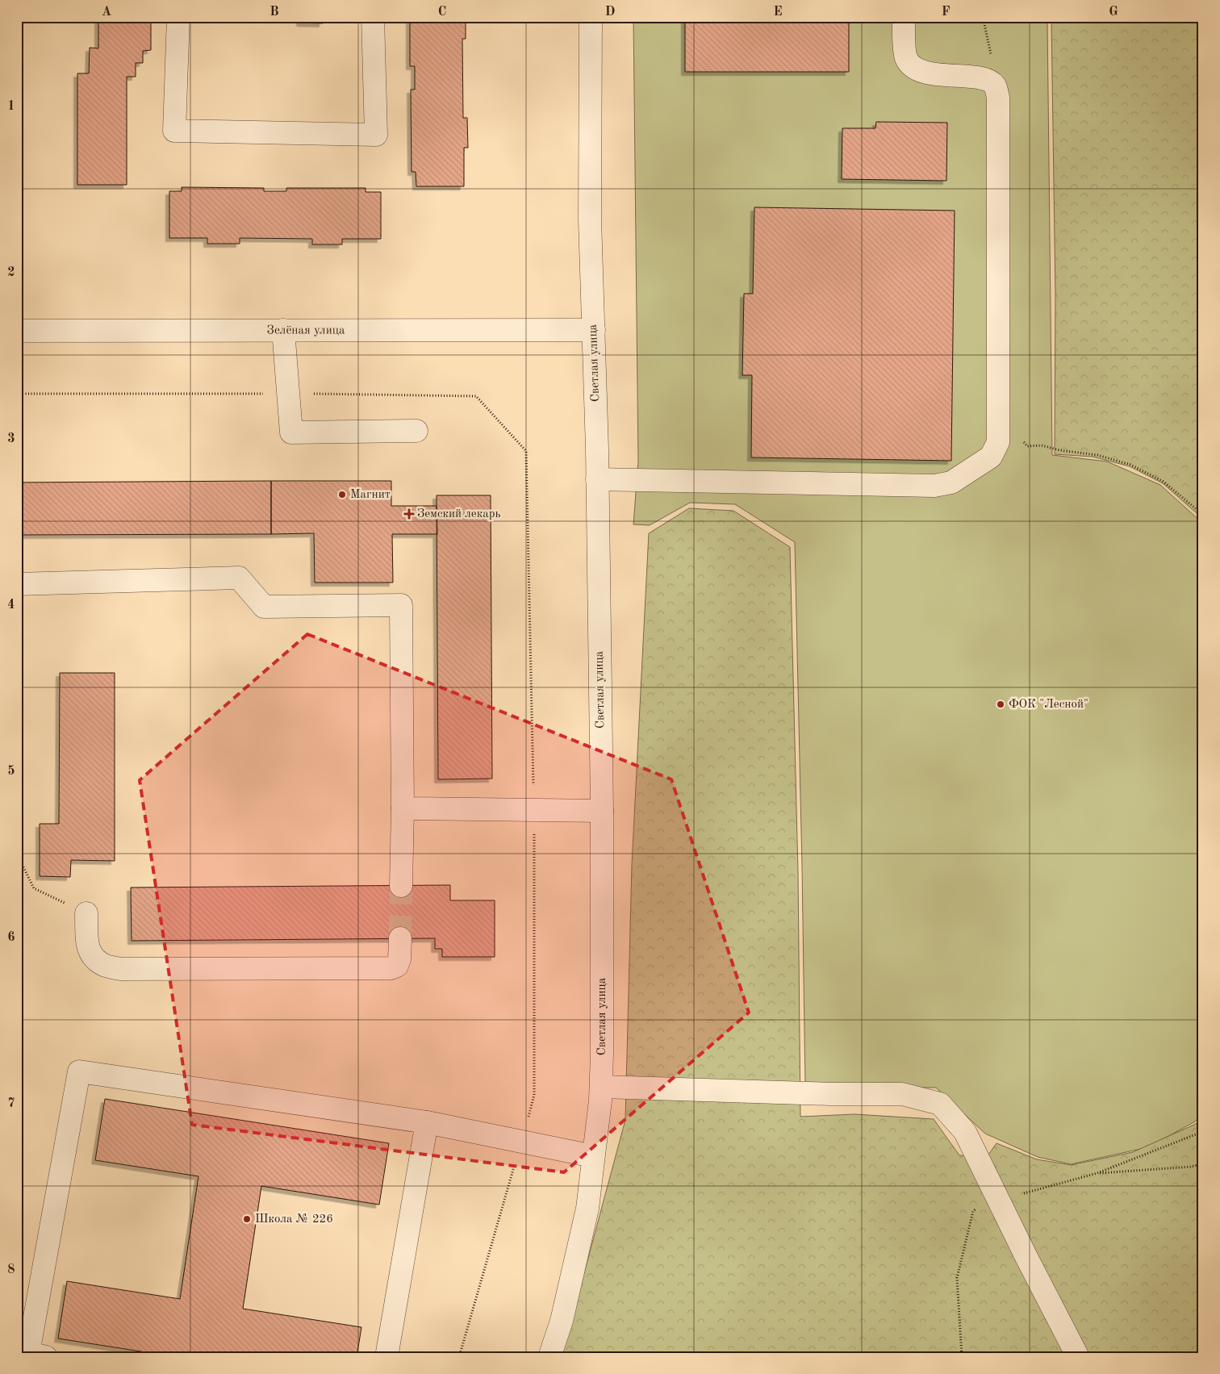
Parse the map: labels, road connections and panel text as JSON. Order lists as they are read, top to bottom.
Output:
{
  "streets": {
    "street": ["Зелёная улица", "Светлая улица"]
  },
  "crossings": [
    ["Зелёная улица", "Светлая улица"]
  ],
  "places": {
    "other": ["Магнит", "ФОК \"Лесной\"", "Школа № 226"],
    "health": ["Земский лекарь"]
  },
  "grid": {
    "columns": [
      "A",
      "B",
      "C",
      "D",
      "E",
      "F",
      "G"
    ],
    "rows": [
      "1",
      "2",
      "3",
      "4",
      "5",
      "6",
      "7",
      "8"
    ]
  }
}
